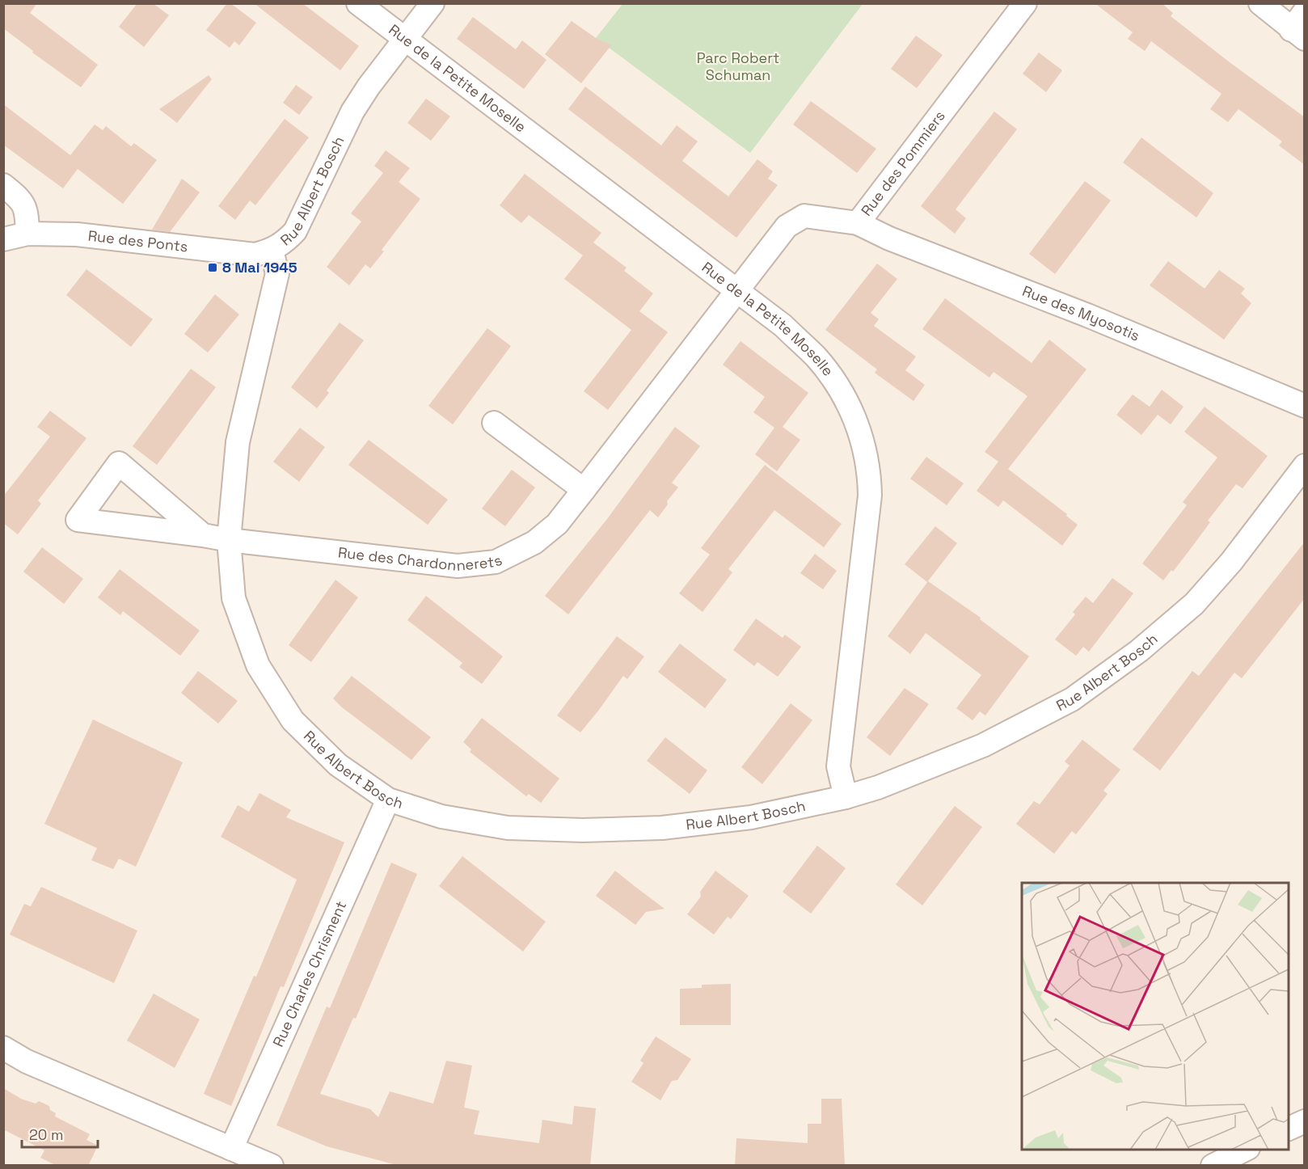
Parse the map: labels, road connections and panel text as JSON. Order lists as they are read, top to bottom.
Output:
{
  "streets": {
    "street": [
      "Rue de la Petite Moselle",
      "Rue des Pommiers",
      "Rue Albert Bosch",
      "Rue des Ponts",
      "Rue des Myosotis",
      "Rue des Chardonnerets",
      "Rue Charles Chrisment"
    ]
  },
  "crossings": [
    ["Rue de la Petite Moselle", "Rue des Pommiers"],
    ["Rue de la Petite Moselle", "Rue Albert Bosch"],
    ["Rue de la Petite Moselle", "Rue des Chardonnerets"],
    ["Rue des Pommiers", "Rue des Myosotis"],
    ["Rue des Pommiers", "Rue des Chardonnerets"],
    ["Rue Albert Bosch", "Rue des Ponts"],
    ["Rue Albert Bosch", "Rue des Chardonnerets"],
    ["Rue Albert Bosch", "Rue Charles Chrisment"]
  ],
  "parks": ["Parc Robert Schuman"],
  "places": {
    "transit": ["8 Mai 1945"]
  },
  "scale_bar": "20 m"
}
